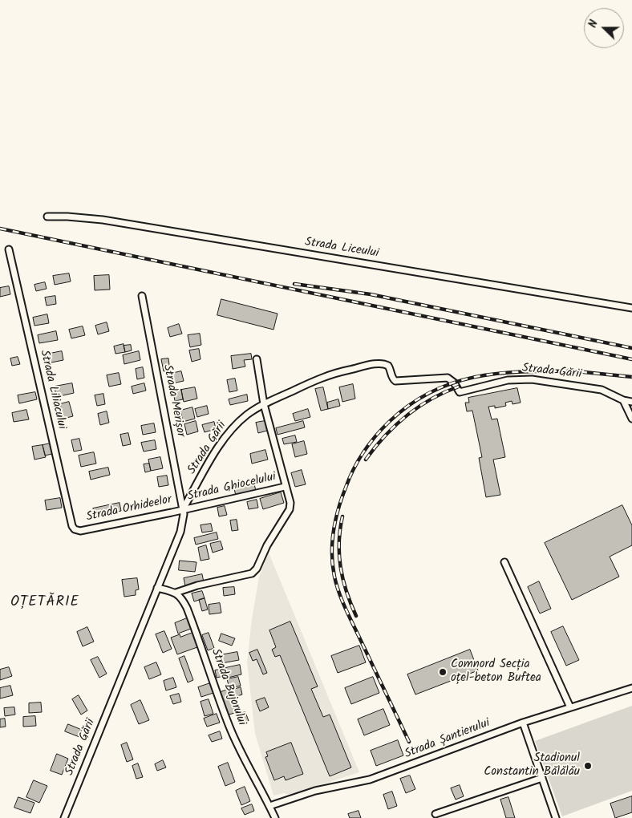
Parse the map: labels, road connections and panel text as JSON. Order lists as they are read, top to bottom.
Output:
{
  "streets": {
    "street": [
      "Strada Liceului",
      "Strada Gării",
      "Strada Liliacului",
      "Strada Merișor",
      "Strada Ghiocelului",
      "Strada Orhideelor",
      "Strada Bujorului",
      "Strada Șantierului"
    ]
  },
  "crossings": [
    ["Strada Gării", "Strada Merișor"],
    ["Strada Gării", "Strada Ghiocelului"],
    ["Strada Gării", "Strada Orhideelor"],
    ["Strada Liliacului", "Strada Orhideelor"],
    ["Strada Merișor", "Strada Ghiocelului"],
    ["Strada Merișor", "Strada Orhideelor"],
    ["Strada Ghiocelului", "Strada Orhideelor"],
    ["Strada Bujorului", "Strada Șantierului"]
  ],
  "districts": ["OȚETĂRIE"],
  "places": ["Comnord Secția oțel-beton Buftea", "Stadionul Constantin Bălălău"],
  "north": "left"
}
